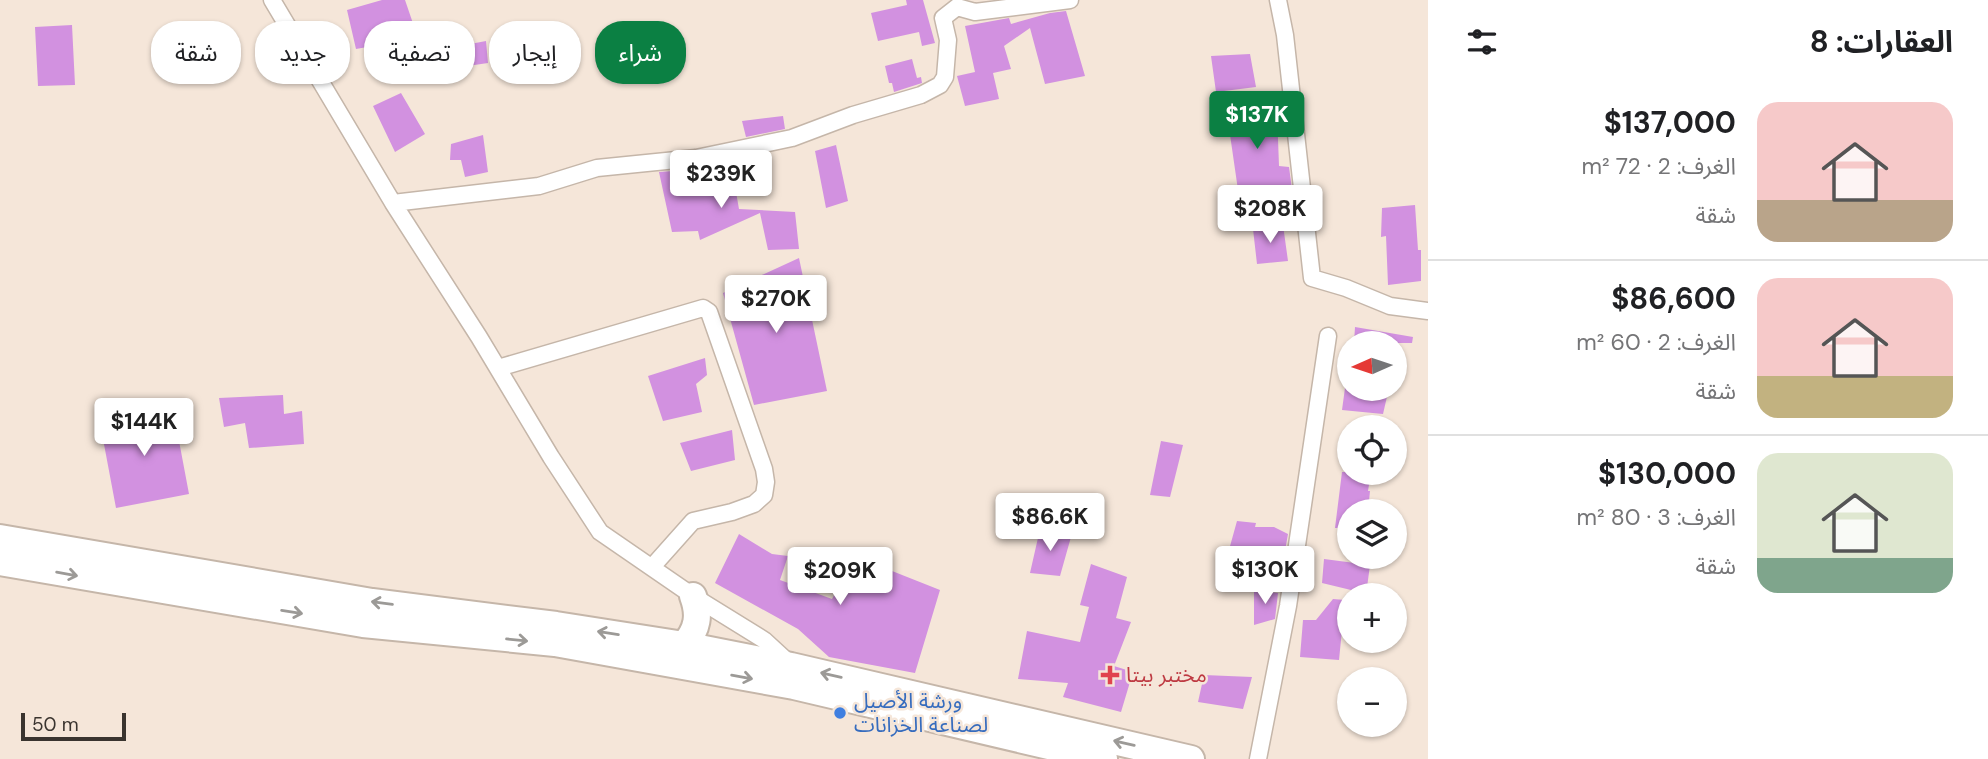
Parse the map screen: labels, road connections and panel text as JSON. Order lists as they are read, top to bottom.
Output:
{
  "places": {
    "health": ["مختبر بيتا"],
    "other": ["ورشة الأصيل لصناعة الخزانات"]
  },
  "scale_bar": "50 m",
  "north": "left",
  "page": {
    "heading": "العقارات: 8",
    "chip": [
      "شراء",
      "إيجار",
      "تصفية",
      "جديد",
      "شقة"
    ],
    "list": [
      {
        "name": "$137,000",
        "note": "الغرف: 2 · 72 m² · شقة"
      },
      {
        "name": "$86,600",
        "note": "الغرف: 2 · 60 m² · شقة"
      },
      {
        "name": "$130,000",
        "note": "الغرف: 3 · 80 m² · شقة"
      }
    ],
    "price": [
      "$137K",
      "$239K",
      "$208K",
      "$270K",
      "$144K",
      "$86.6K",
      "$130K",
      "$209K"
    ],
    "map_buttons": ["+", "−"],
    "scale": "50 m"
  }
}
